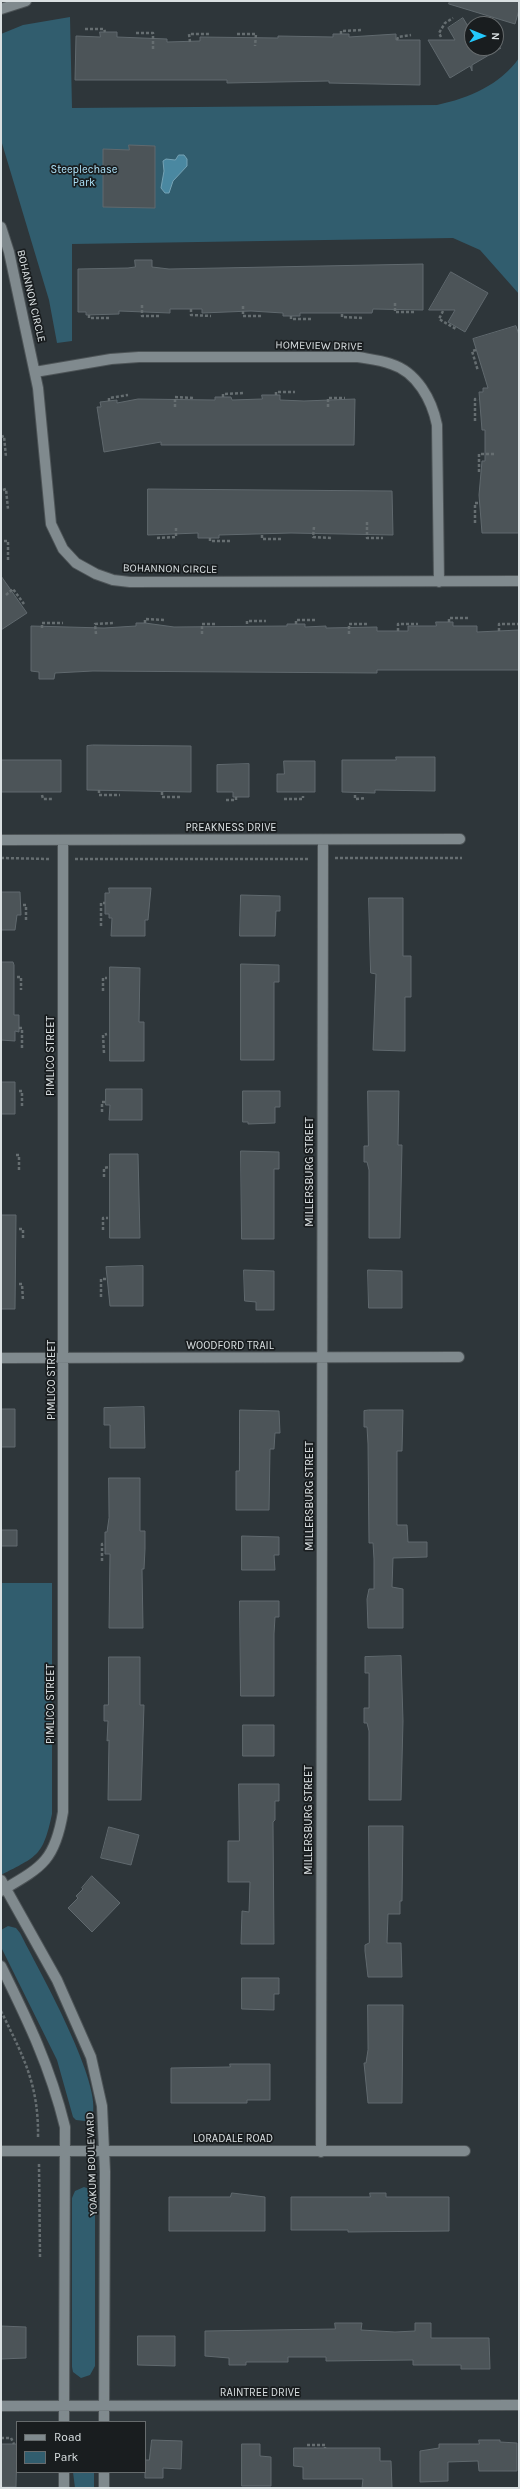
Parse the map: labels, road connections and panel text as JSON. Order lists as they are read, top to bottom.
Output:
{
  "streets": {
    "street": [
      "BOHANNON CIRCLE",
      "HOMEVIEW DRIVE",
      "PREAKNESS DRIVE",
      "PIMLICO STREET",
      "MILLERSBURG STREET",
      "WOODFORD TRAIL",
      "LORADALE ROAD",
      "YOAKUM BOULEVARD",
      "RAINTREE DRIVE"
    ]
  },
  "crossings": [
    ["BOHANNON CIRCLE", "HOMEVIEW DRIVE"],
    ["PREAKNESS DRIVE", "PIMLICO STREET"],
    ["PREAKNESS DRIVE", "MILLERSBURG STREET"],
    ["PIMLICO STREET", "WOODFORD TRAIL"],
    ["PIMLICO STREET", "YOAKUM BOULEVARD"],
    ["MILLERSBURG STREET", "WOODFORD TRAIL"],
    ["MILLERSBURG STREET", "LORADALE ROAD"],
    ["LORADALE ROAD", "YOAKUM BOULEVARD"],
    ["YOAKUM BOULEVARD", "RAINTREE DRIVE"]
  ],
  "parks": ["Steeplechase Park"],
  "legend": ["Road", "Park"],
  "north": "right"
}
